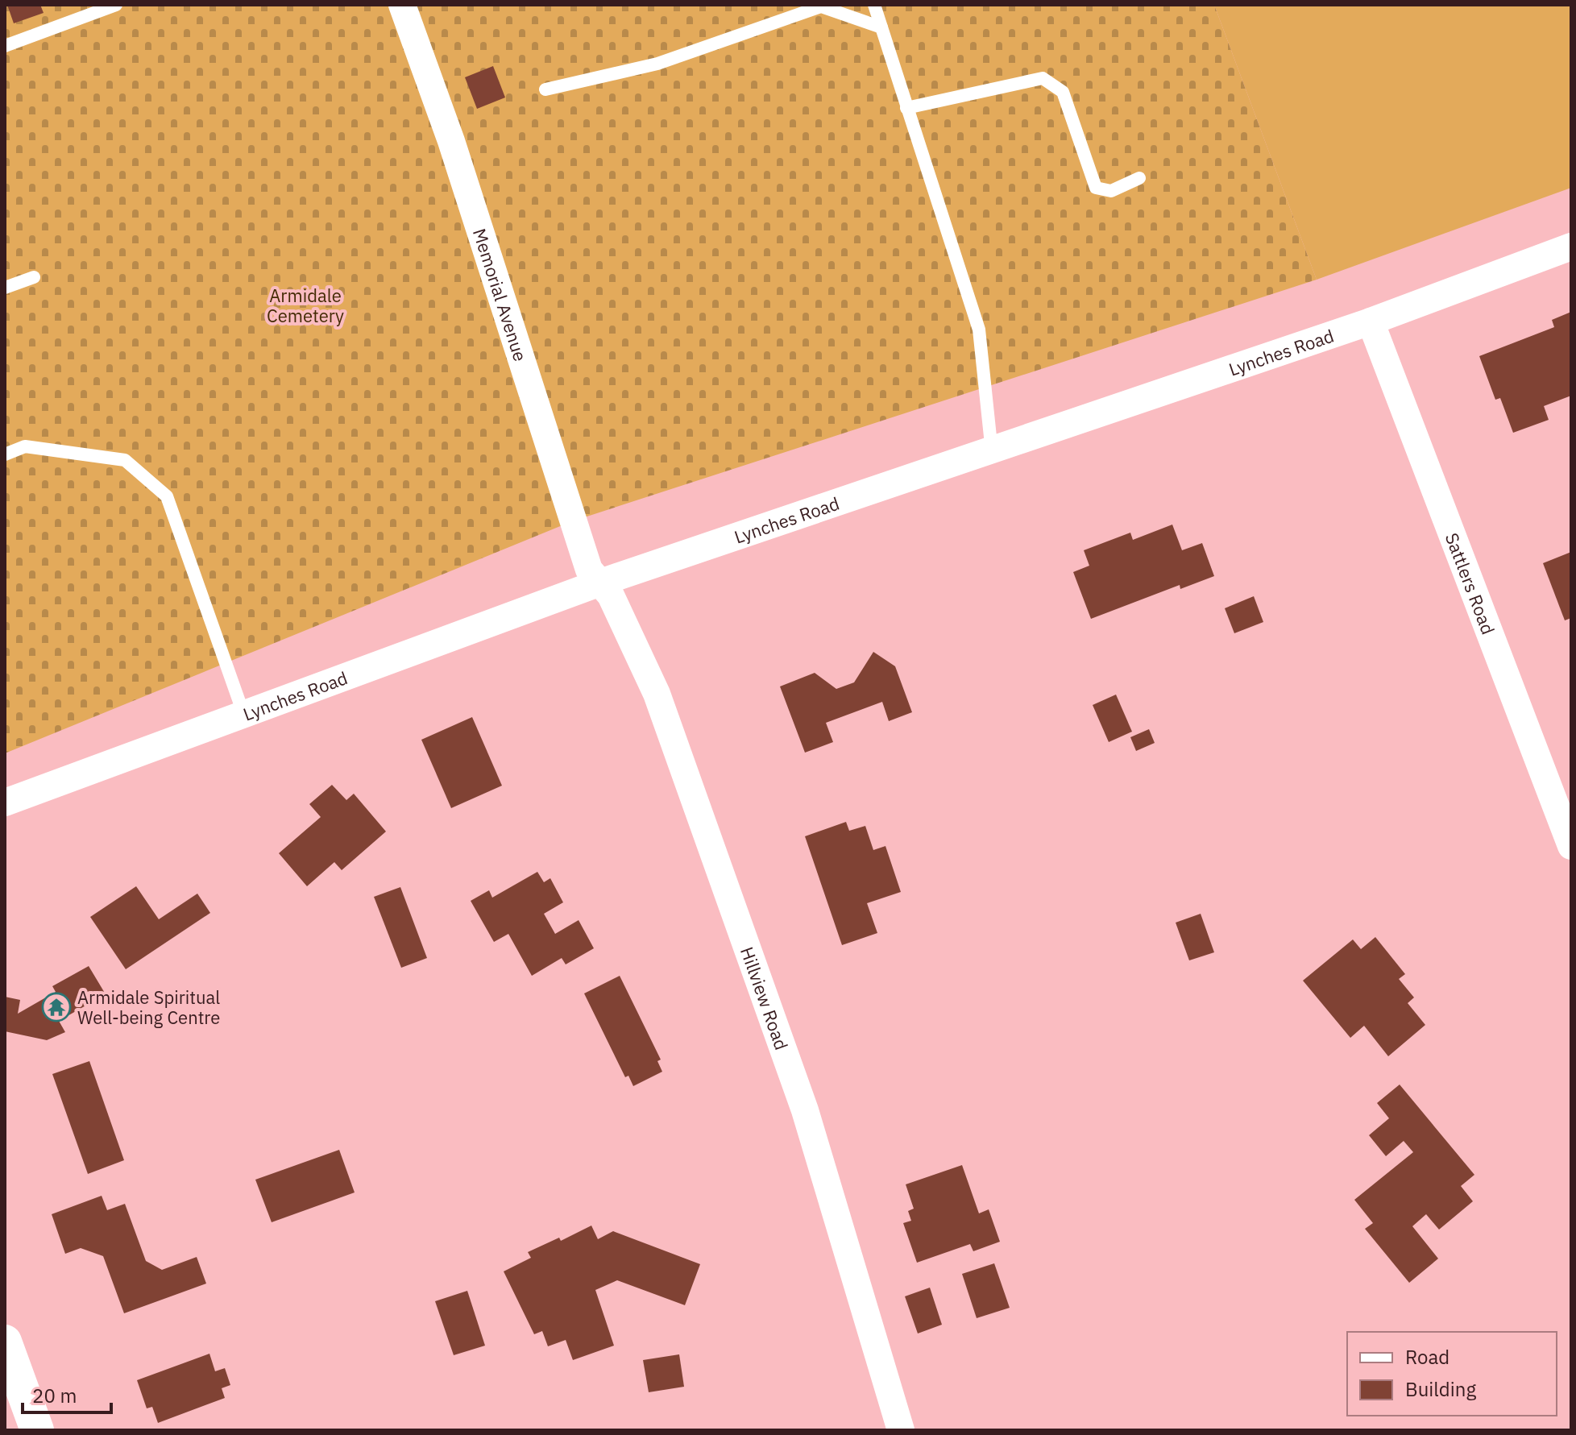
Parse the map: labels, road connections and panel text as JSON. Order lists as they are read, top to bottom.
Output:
{
  "streets": {
    "street": [
      "Memorial Avenue",
      "Lynches Road",
      "Sattlers Road",
      "Hillview Road"
    ]
  },
  "crossings": [
    ["Memorial Avenue", "Lynches Road"],
    ["Memorial Avenue", "Hillview Road"],
    ["Lynches Road", "Sattlers Road"],
    ["Lynches Road", "Hillview Road"]
  ],
  "parks": ["Armidale Cemetery"],
  "places": {
    "temple": ["Armidale Spiritual Well-being Centre"]
  },
  "legend": ["Road", "Building"],
  "scale_bar": "20 m"
}
